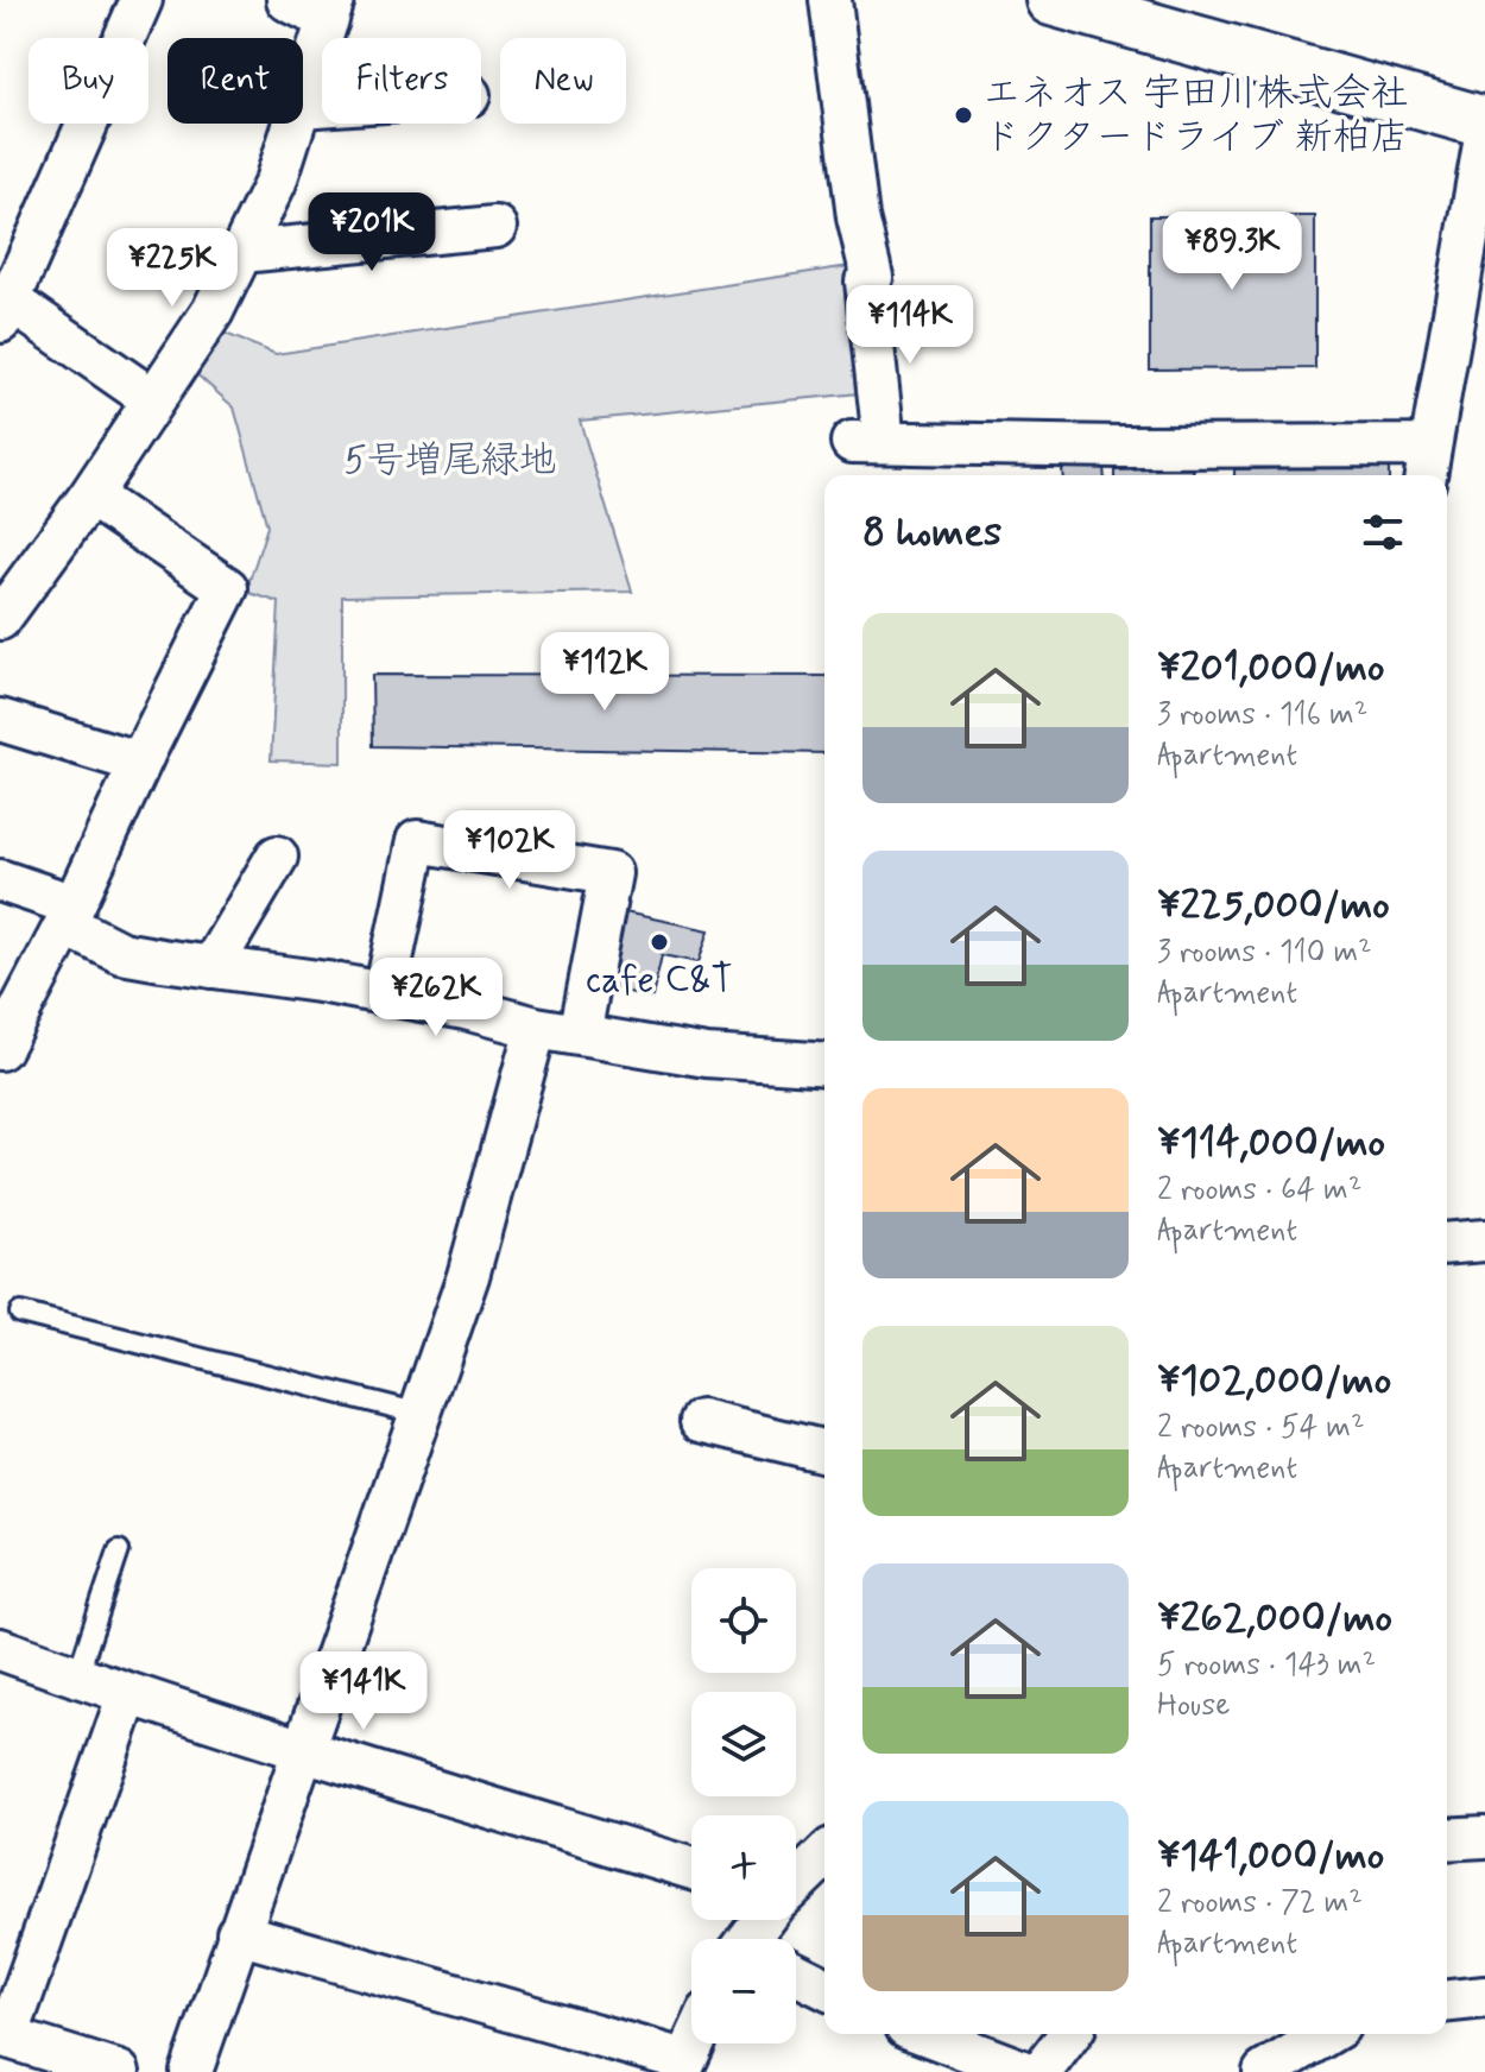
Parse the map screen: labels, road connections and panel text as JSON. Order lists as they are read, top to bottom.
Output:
{
  "parks": ["5号増尾緑地"],
  "places": ["エネオス 宇田川株式会社 ドクタードライブ 新柏店", "cafe C&T"],
  "page": {
    "chip": [
      "Buy",
      "Rent",
      "Filters",
      "New"
    ],
    "price": [
      "¥201K",
      "¥89.3K",
      "¥225K",
      "¥114K",
      "¥112K",
      "¥102K",
      "¥262K",
      "¥141K"
    ],
    "heading": "8 homes",
    "list": [
      {
        "name": "¥201,000/mo",
        "note": "3 rooms · 116 m² · Apartment"
      },
      {
        "name": "¥225,000/mo",
        "note": "3 rooms · 110 m² · Apartment"
      },
      {
        "name": "¥114,000/mo",
        "note": "2 rooms · 64 m² · Apartment"
      },
      {
        "name": "¥102,000/mo",
        "note": "2 rooms · 54 m² · Apartment"
      },
      {
        "name": "¥262,000/mo",
        "note": "5 rooms · 143 m² · House"
      },
      {
        "name": "¥141,000/mo",
        "note": "2 rooms · 72 m² · Apartment"
      }
    ],
    "map_buttons": ["+", "−"]
  }
}
